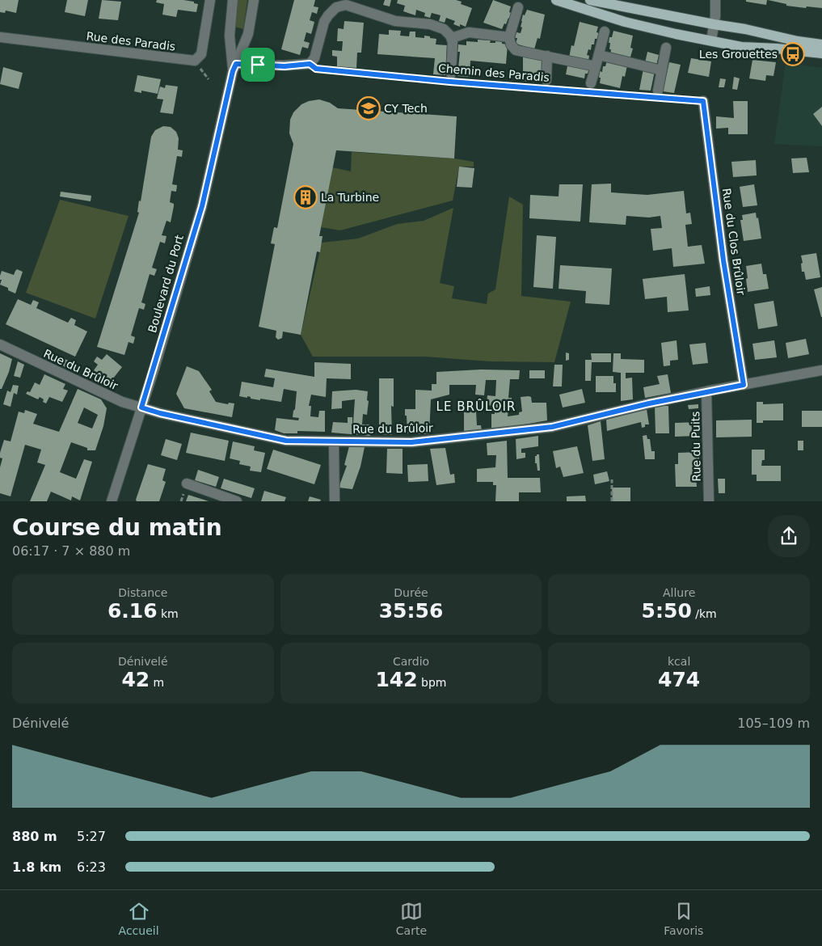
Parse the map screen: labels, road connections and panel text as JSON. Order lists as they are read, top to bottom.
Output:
{
  "streets": {
    "street": [
      "Rue des Paradis",
      "Rue du Clos Brûloir",
      "Boulevard du Port",
      "Rue du Brûloir",
      "Rue du Puits"
    ],
    "path": ["Chemin des Paradis"]
  },
  "crossings": [
    ["Rue du Clos Brûloir", "Rue du Brûloir"],
    ["Boulevard du Port", "Rue du Brûloir"],
    ["Rue du Brûloir", "Rue du Puits"]
  ],
  "districts": ["LE BRÛLOIR"],
  "places": {
    "bus stop": ["Les Grouettes"],
    "school or university": ["CY Tech"],
    "building": ["La Turbine"]
  },
  "page": {
    "heading": ["Course du matin", "06:17 · 7 × 880 m"],
    "stats": [
      ["Distance", "6.16 km"],
      ["Durée", "35:56"],
      ["Allure", "5:50 /km"],
      ["Dénivelé", "42 m"],
      ["Cardio", "142 bpm"],
      ["kcal", "474"]
    ],
    "chart": ["Dénivelé", "105–109 m"],
    "list": [
      {
        "name": "880 m",
        "note": "5:27"
      },
      {
        "name": "1.8 km",
        "note": "6:23"
      }
    ],
    "tabs": ["Accueil", "Carte", "Favoris"]
  }
}
